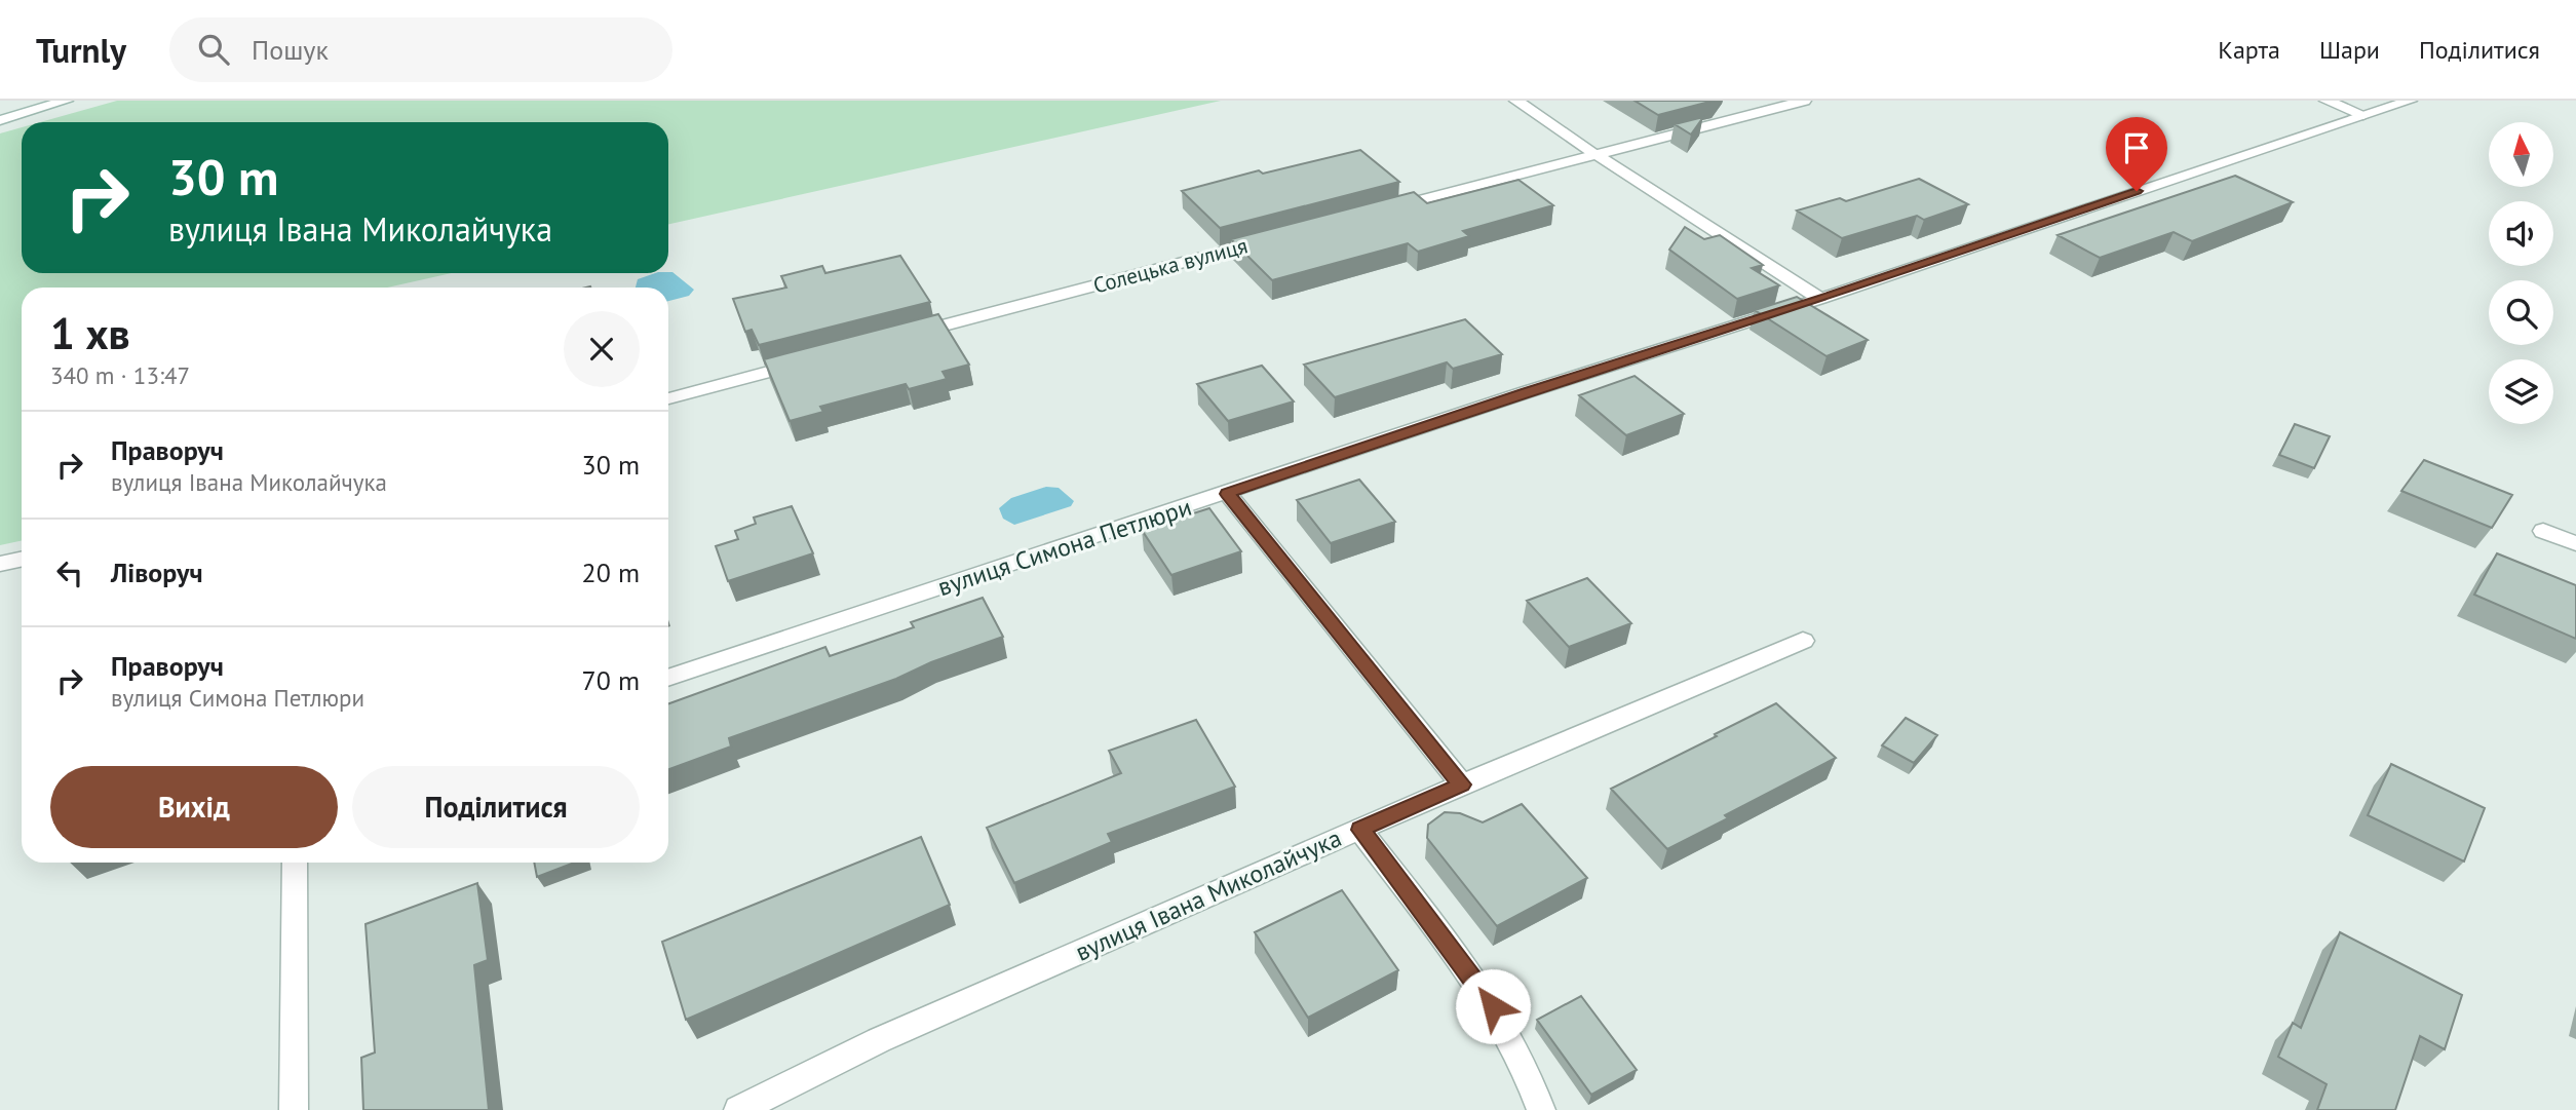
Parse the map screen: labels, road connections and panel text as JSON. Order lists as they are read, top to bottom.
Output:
{
  "streets": {
    "street": ["Солецька вулиця", "вулиця Симона Петлюри", "вулиця Івана Миколайчука"]
  },
  "north": "top",
  "page": {
    "header": "Turnly",
    "search": "Пошук",
    "nav": ["Карта", "Шари", "Поділитися"],
    "turn": ["30 m", "вулиця Івана Миколайчука"],
    "heading": ["1 хв", "340 m · 13:47"],
    "list": [
      {
        "name": "Праворуч",
        "note": "вулиця Івана Миколайчука",
        "value": "30 m"
      },
      {
        "name": "Ліворуч",
        "value": "20 m"
      },
      {
        "name": "Праворуч",
        "note": "вулиця Симона Петлюри",
        "value": "70 m"
      }
    ],
    "buttons": ["Вихід", "Поділитися"]
  }
}
